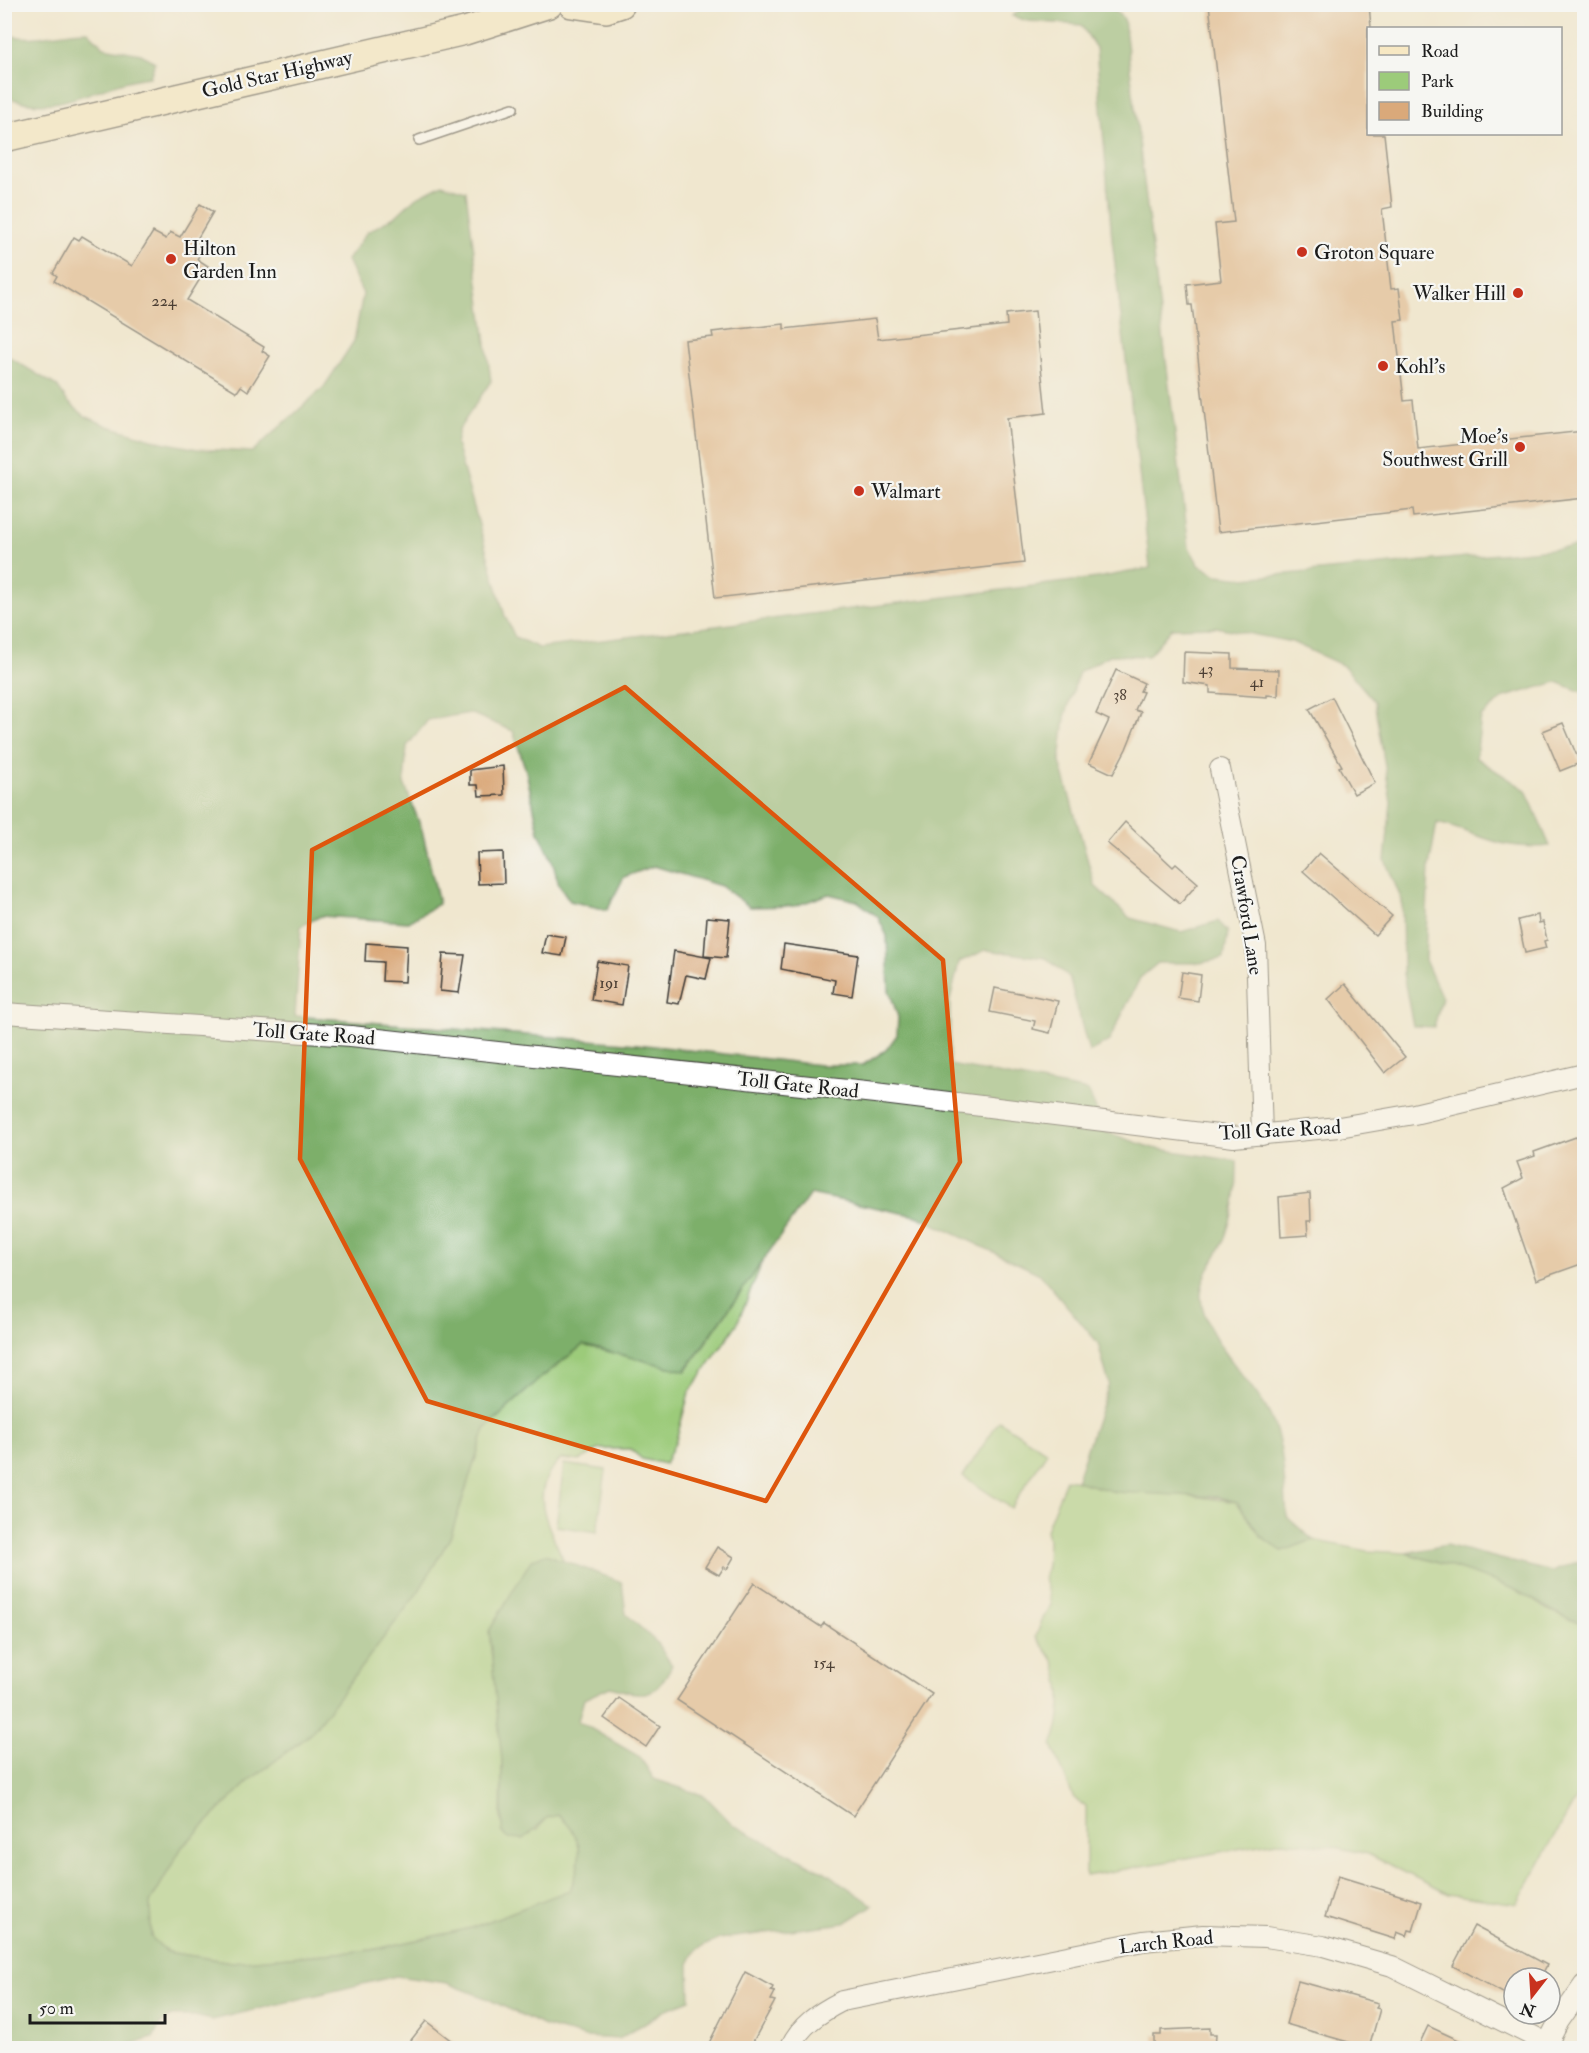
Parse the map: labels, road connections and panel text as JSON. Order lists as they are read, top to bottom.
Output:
{
  "streets": {
    "main road": ["Gold Star Highway"],
    "street": ["Crawford Lane", "Toll Gate Road", "Larch Road"]
  },
  "crossings": [
    ["Crawford Lane", "Toll Gate Road"]
  ],
  "places": [
    "Groton Square",
    "Hilton Garden Inn",
    "Walker Hill",
    "Kohl's",
    "Moe's Southwest Grill",
    "Walmart"
  ],
  "house_numbers": [
    "224",
    "43",
    "41",
    "38",
    "191",
    "154"
  ],
  "legend": ["Road", "Park", "Building"],
  "scale_bar": "50 m",
  "north": "bottom"
}
